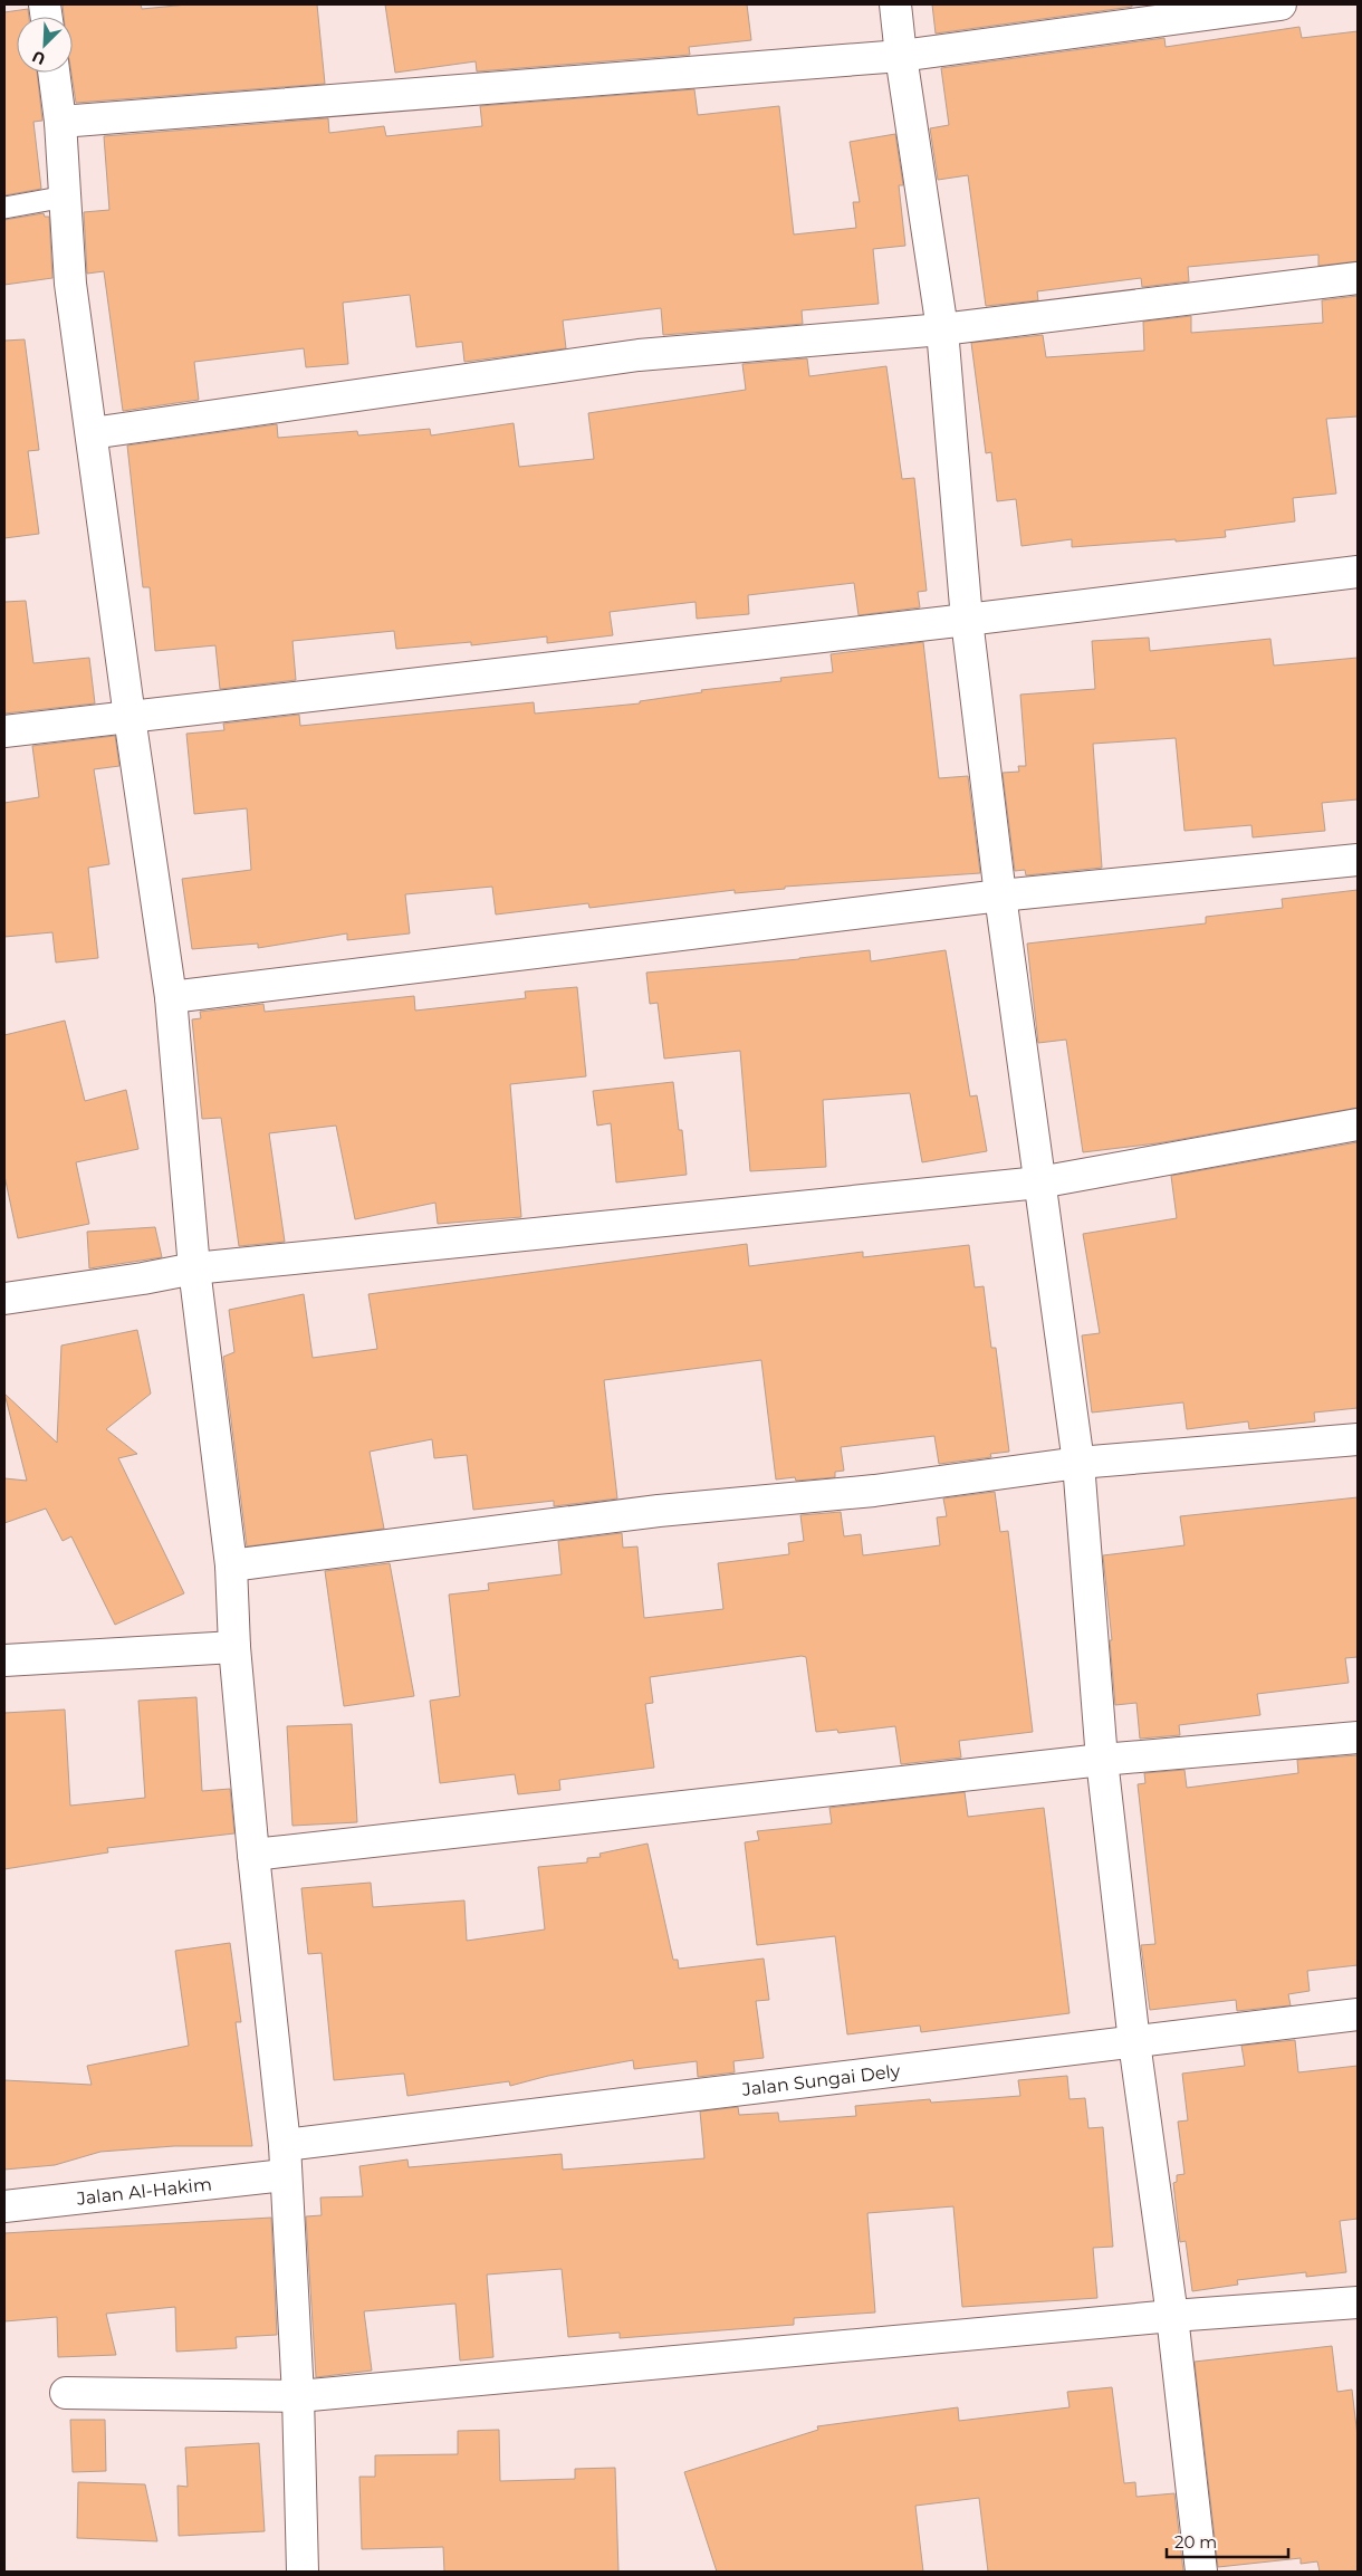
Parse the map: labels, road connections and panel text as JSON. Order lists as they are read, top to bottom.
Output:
{
  "streets": {
    "street": ["Jalan Sungai Dely", "Jalan Al-Hakim"]
  },
  "scale_bar": "20 m",
  "north": "bottom left"
}
